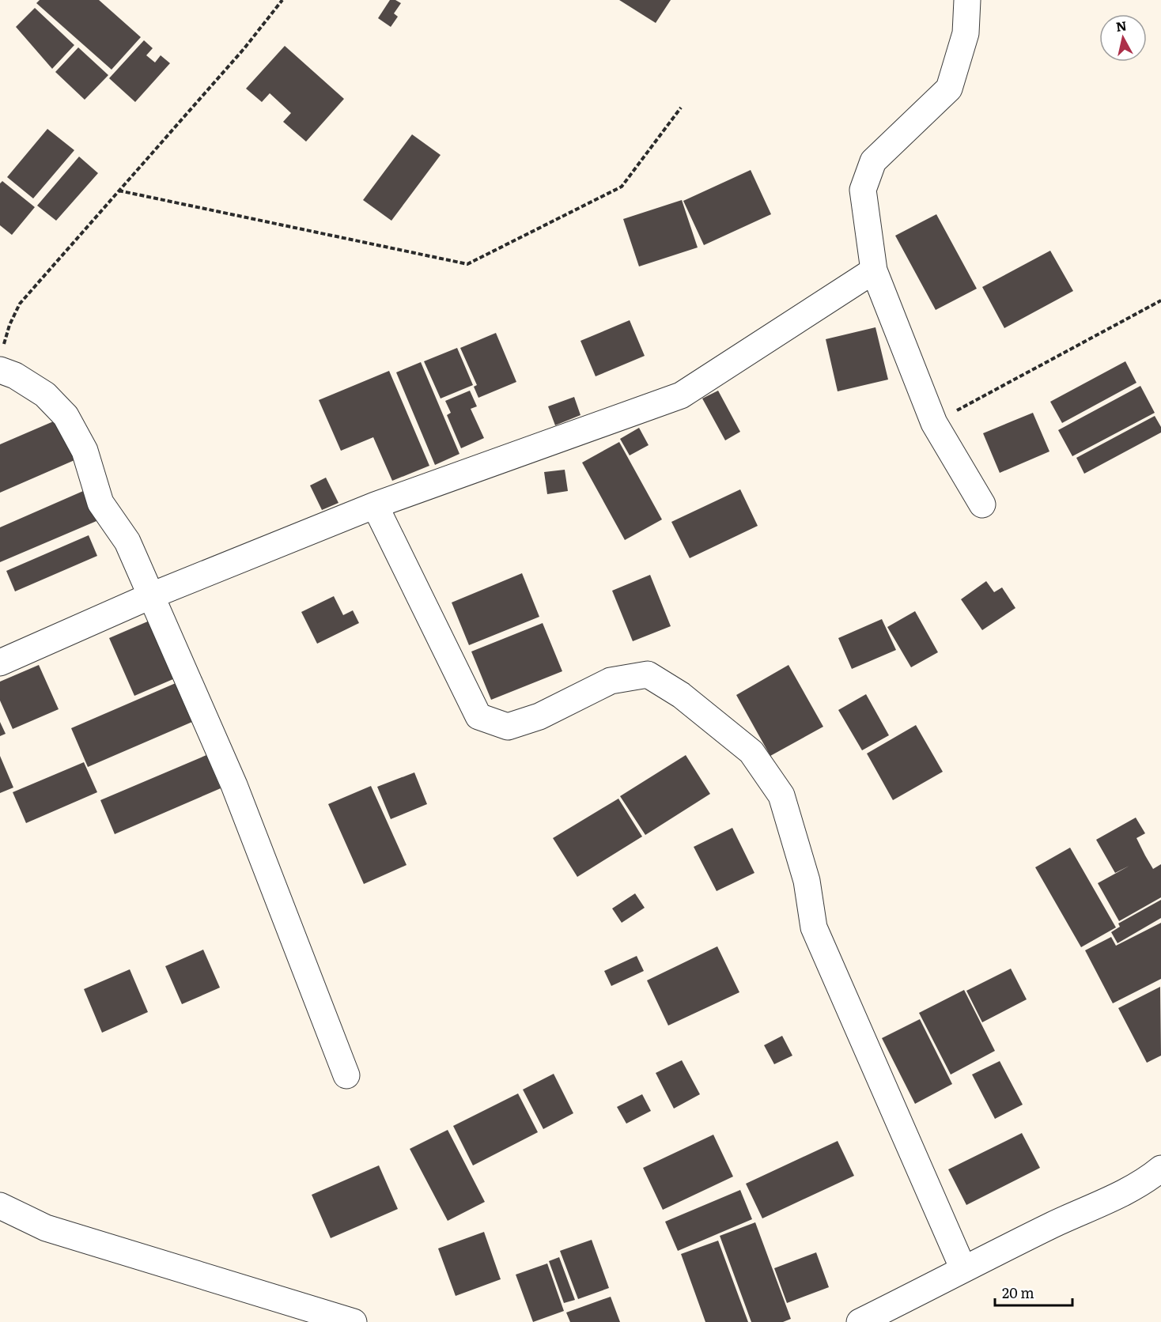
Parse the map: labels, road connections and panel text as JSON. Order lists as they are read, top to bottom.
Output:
{
  "scale_bar": "20 m",
  "north": "top"
}
